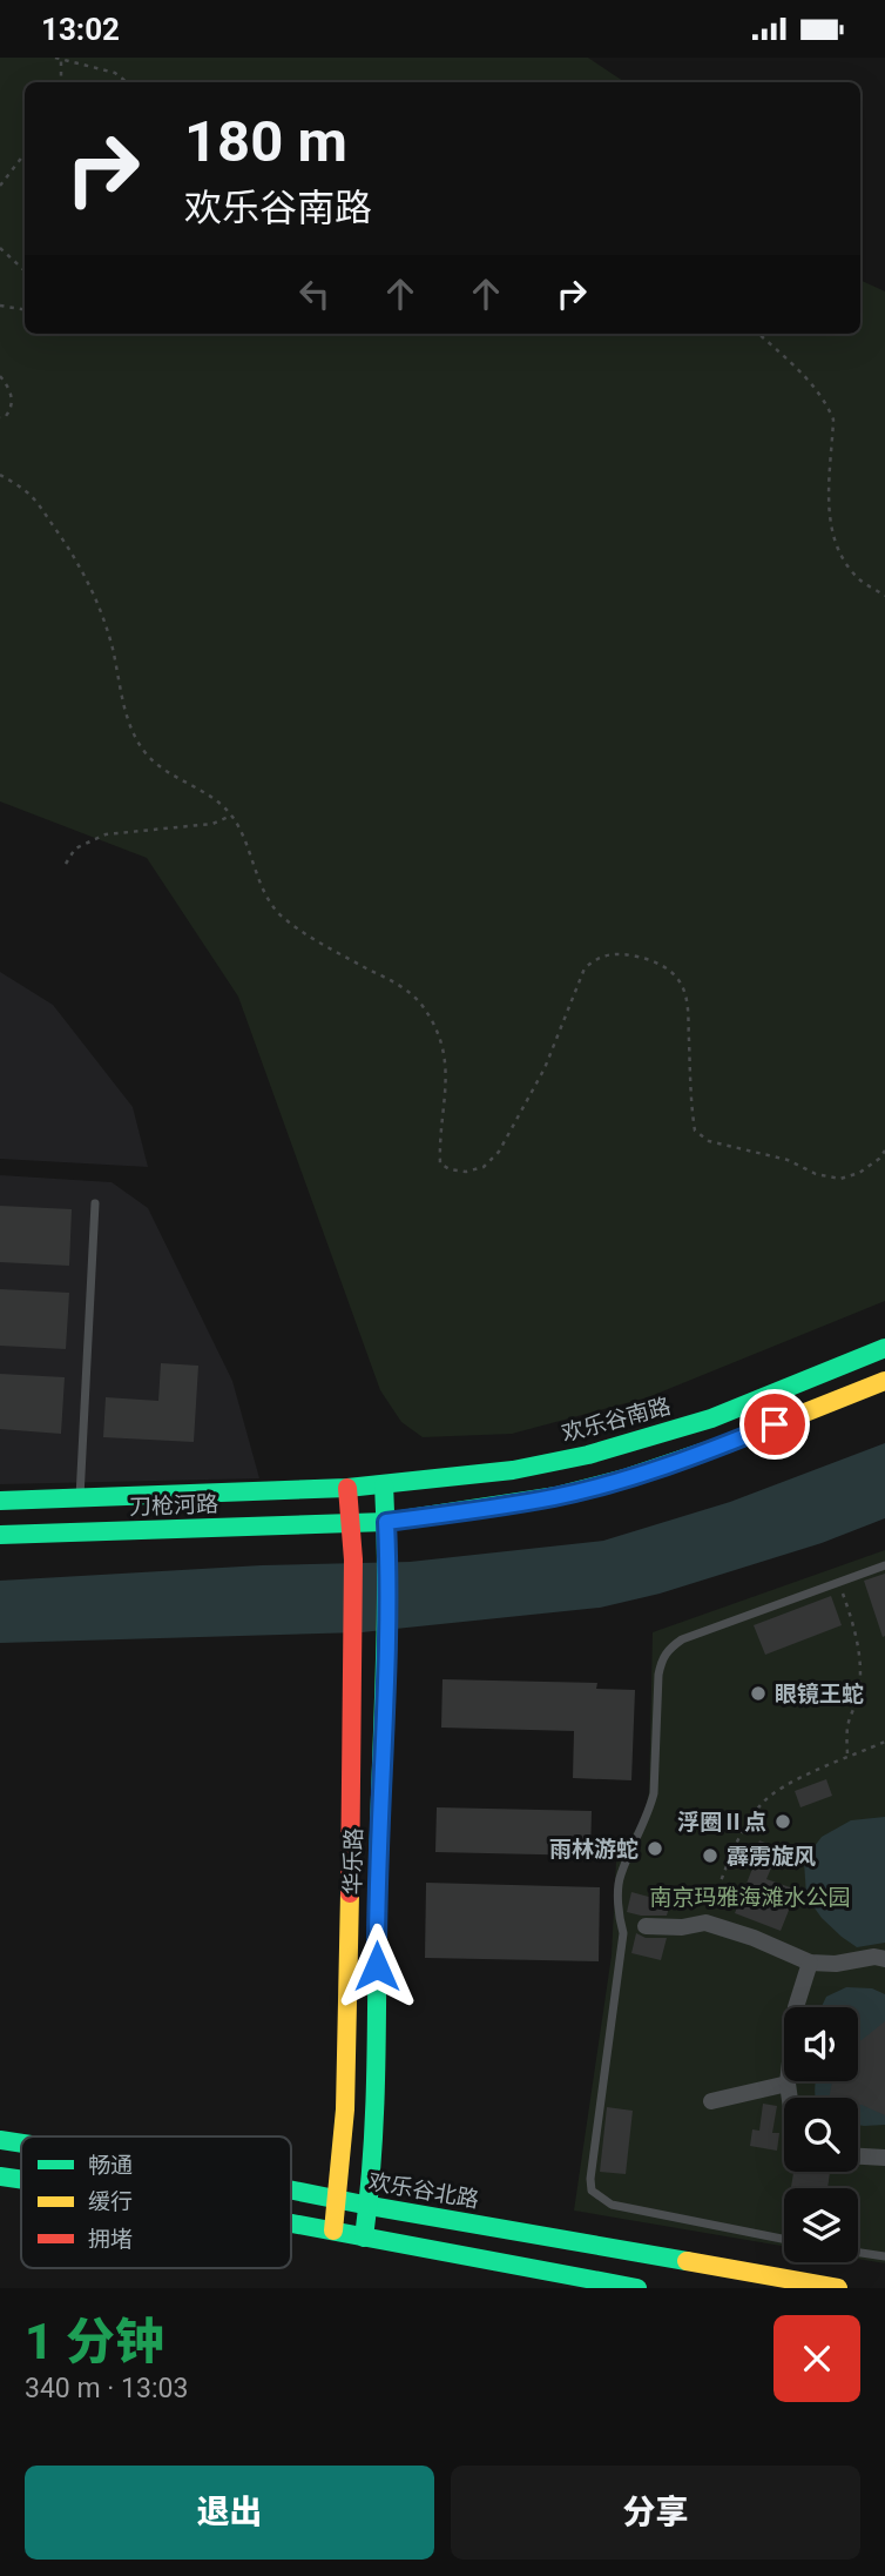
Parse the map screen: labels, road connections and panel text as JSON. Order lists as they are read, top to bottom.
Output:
{
  "streets": {
    "street": [
      "欢乐谷南路",
      "刀枪河路",
      "华乐路",
      "欢乐谷北路"
    ]
  },
  "crossings": [
    ["欢乐谷南路", "刀枪河路"],
    ["欢乐谷南路", "华乐路"],
    ["刀枪河路", "华乐路"],
    ["华乐路", "欢乐谷北路"]
  ],
  "parks": ["南京玛雅海滩水公园"],
  "places": [
    "眼镜王蛇",
    "浮圈Ⅱ点",
    "雨林游蛇",
    "霹雳旋风"
  ],
  "legend": ["畅通", "缓行", "拥堵"],
  "page": {
    "status": "13:02",
    "turn": ["180 m", "欢乐谷南路"],
    "heading": ["1 分钟", "340 m · 13:03"],
    "buttons": ["退出", "分享"]
  }
}
